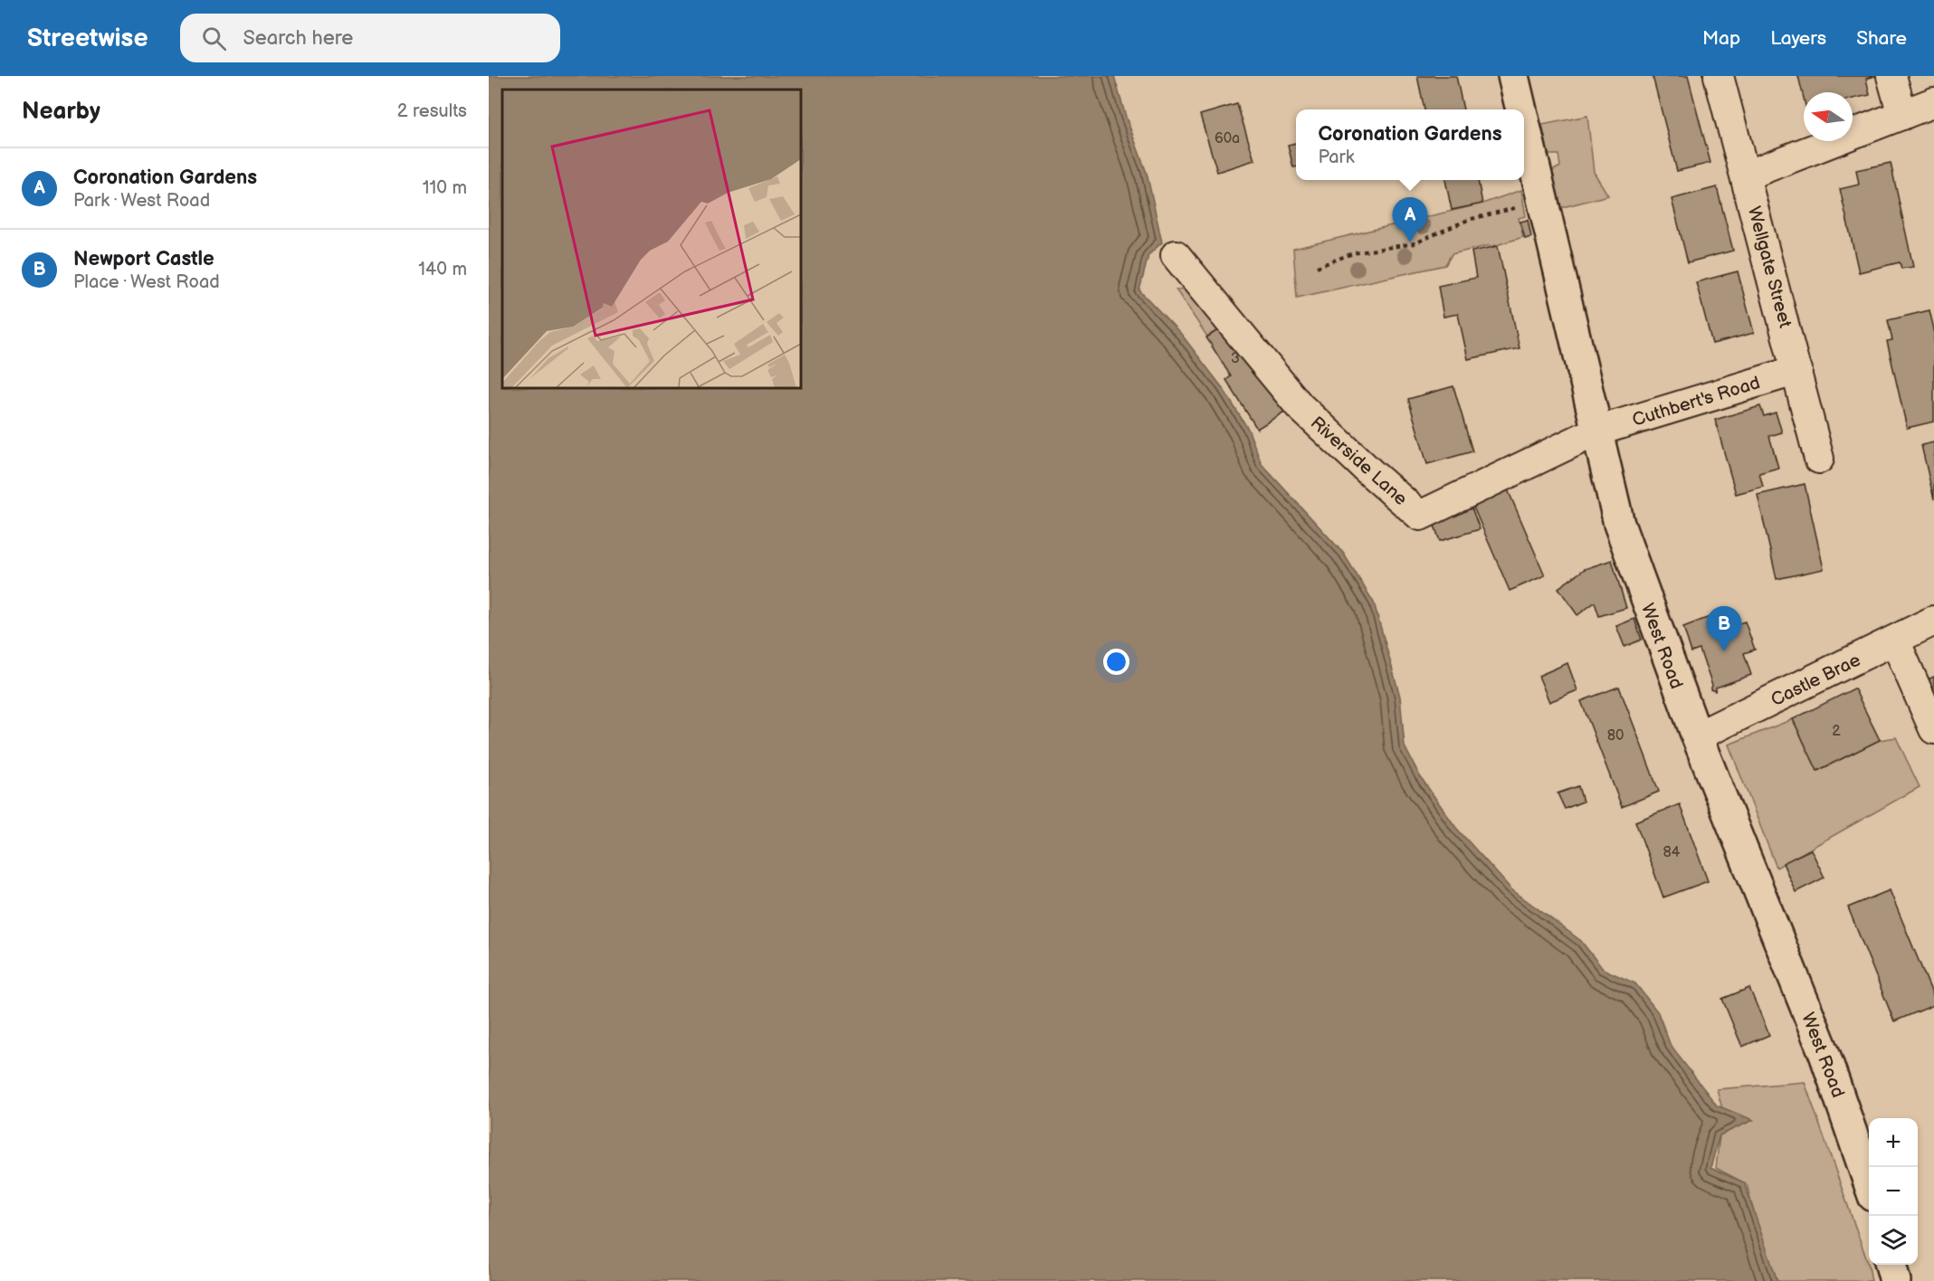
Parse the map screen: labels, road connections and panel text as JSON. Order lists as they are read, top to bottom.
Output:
{
  "streets": {
    "main road": ["West Road"],
    "street": [
      "Wellgate Street",
      "Cuthbert's Road",
      "Riverside Lane",
      "Castle Brae"
    ]
  },
  "crossings": [
    ["Wellgate Street", "Cuthbert's Road"],
    ["Cuthbert's Road", "Riverside Lane"],
    ["Cuthbert's Road", "West Road"],
    ["Riverside Lane", "West Road"],
    ["West Road", "Castle Brae"]
  ],
  "house_numbers": [
    "60a",
    "3",
    "2",
    "80",
    "84"
  ],
  "north": "left",
  "page": {
    "header": "Streetwise",
    "search": "Search here",
    "nav": ["Map", "Layers", "Share"],
    "heading": ["Nearby", "2 results"],
    "popup": ["Coronation Gardens", "Park"],
    "list": [
      {
        "mark": "A",
        "name": "Coronation Gardens",
        "note": "Park · West Road",
        "value": "110 m"
      },
      {
        "mark": "B",
        "name": "Newport Castle",
        "note": "Place · West Road",
        "value": "140 m"
      }
    ],
    "pins": ["A", "B"],
    "map_buttons": ["+", "−"]
  }
}
